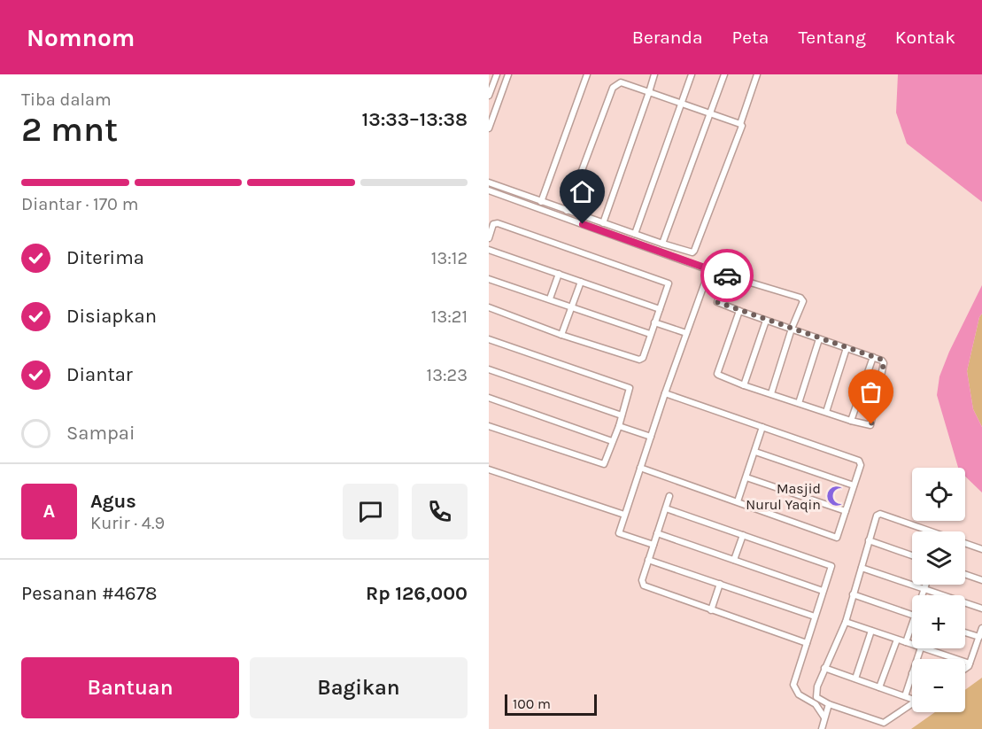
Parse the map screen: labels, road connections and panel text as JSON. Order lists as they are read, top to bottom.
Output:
{
  "places": {
    "mosque": ["Masjid Nurul Yaqin"]
  },
  "scale_bar": "100 m",
  "page": {
    "header": "Nomnom",
    "nav": [
      "Beranda",
      "Peta",
      "Tentang",
      "Kontak"
    ],
    "heading": ["2 mnt", "Tiba dalam", "13:33–13:38"],
    "panel": [
      "Agus",
      "Kurir · 4.9",
      "Pesanan #4678",
      "Rp 126,000"
    ],
    "bar": "Diantar · 170 m",
    "list": [
      ["Diterima", "13:12"],
      ["Disiapkan", "13:21"],
      ["Diantar", "13:23"],
      "Sampai"
    ],
    "map_buttons": ["+", "−"],
    "round": "A",
    "buttons": ["Bantuan", "Bagikan"],
    "scale": "100 m"
  }
}
